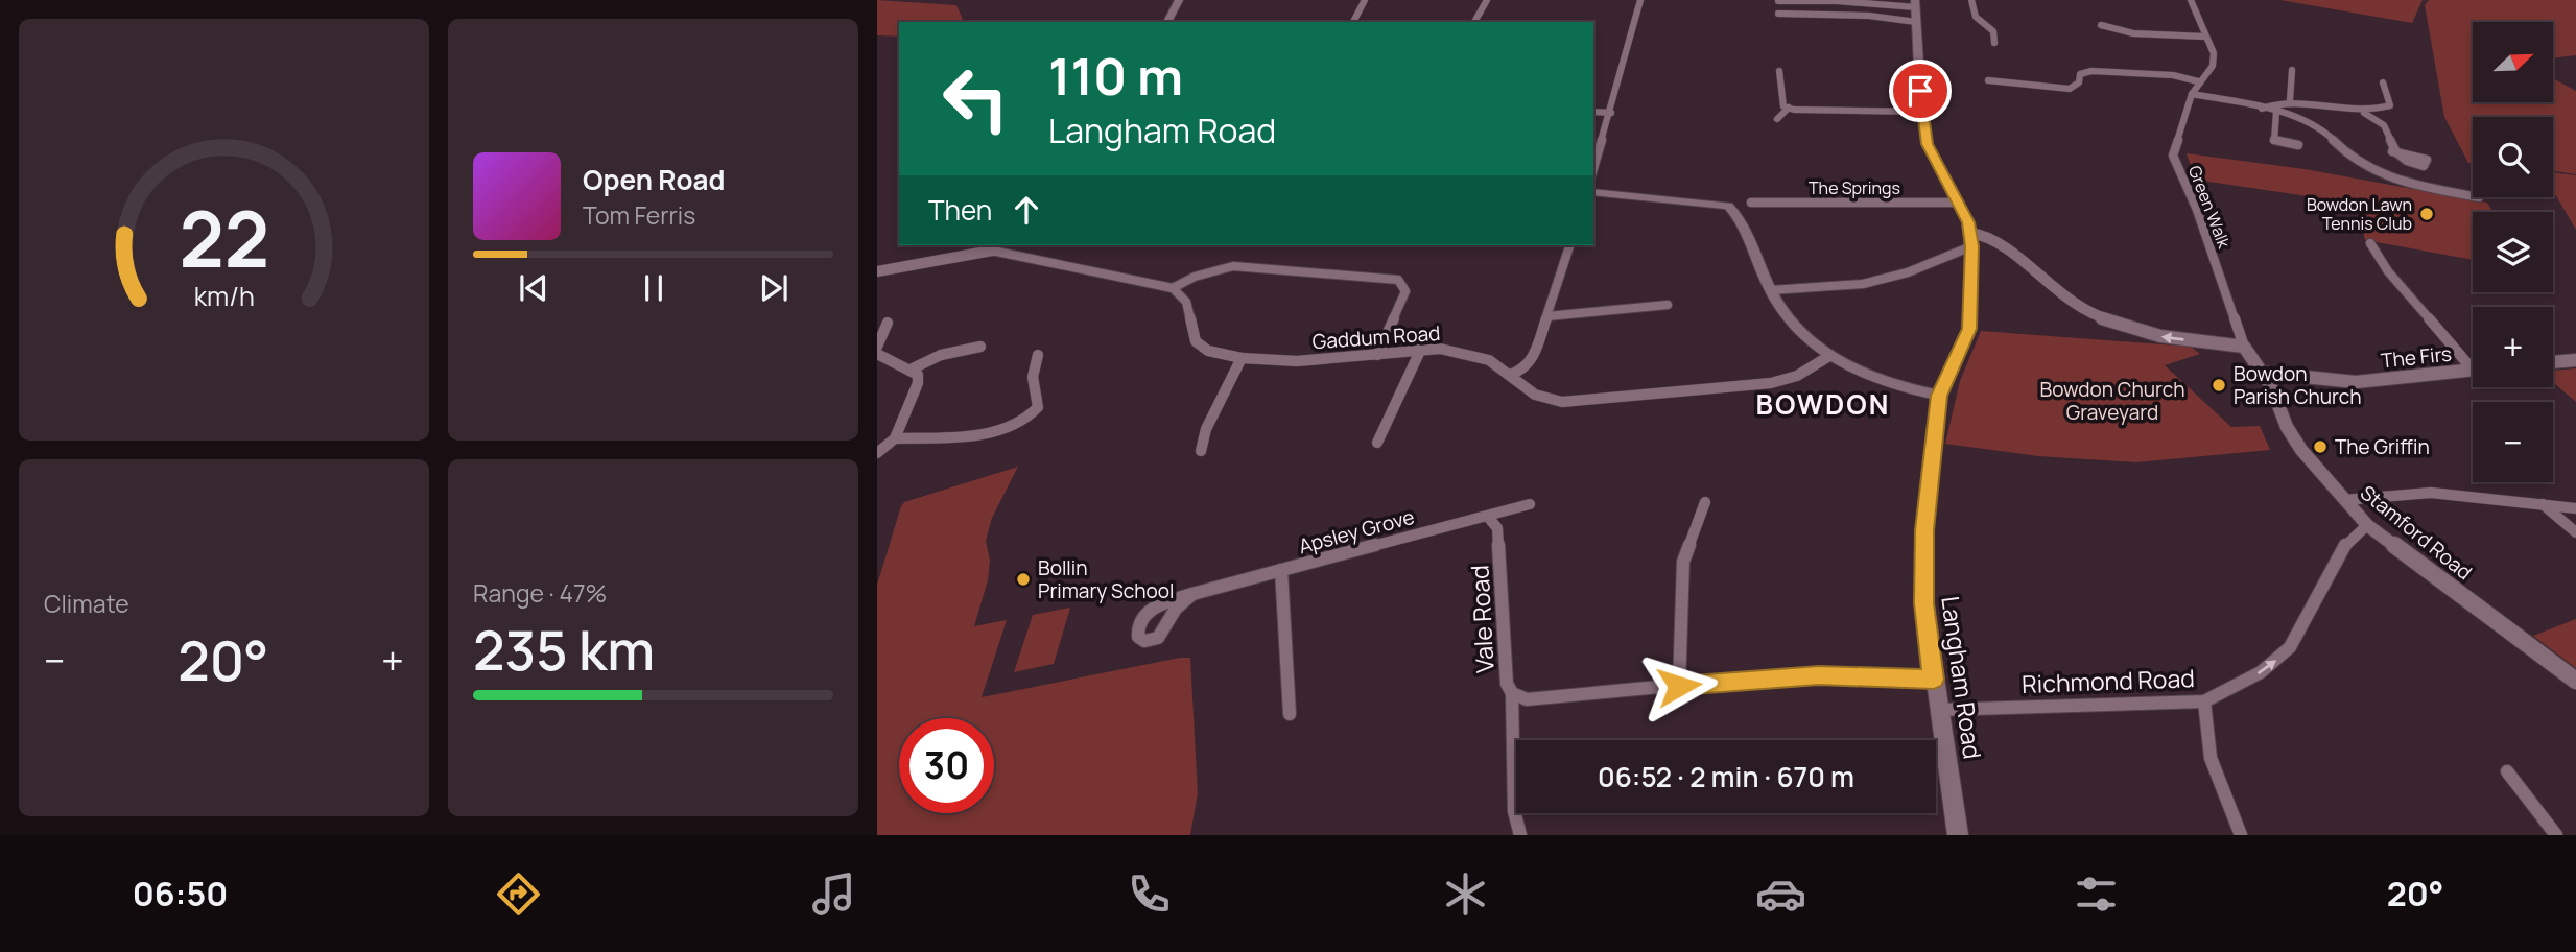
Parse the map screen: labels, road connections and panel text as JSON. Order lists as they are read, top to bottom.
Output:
{
  "streets": {
    "main road": ["Langham Road"],
    "street": [
      "The Springs",
      "Green Walk",
      "Gaddum Road",
      "The Firs",
      "Apsley Grove",
      "Stamford Road",
      "Vale Road",
      "Richmond Road"
    ]
  },
  "crossings": [
    ["Green Walk", "Stamford Road"],
    ["The Firs", "Stamford Road"],
    ["Apsley Grove", "Vale Road"],
    ["Stamford Road", "Richmond Road"],
    ["Vale Road", "Langham Road"],
    ["Langham Road", "Richmond Road"]
  ],
  "one_way": ["Richmond Road"],
  "districts": ["BOWDON"],
  "parks": ["Bowdon Church Graveyard"],
  "places": [
    "Bowdon Lawn Tennis Club",
    "Bowdon Parish Church",
    "The Griffin",
    "Bollin Primary School"
  ],
  "north": "top right",
  "page": {
    "map_buttons": ["+", "−"],
    "turn": ["110 m", "Langham Road"],
    "song": ["Open Road", "Tom Ferris"],
    "then": "Then",
    "tile": [
      "Climate",
      ["Range · 47%", "235 km"]
    ],
    "heat": ["−", "20°", "+"],
    "limit": "30",
    "trip": "06:52 · 2 min · 670 m",
    "tabs": ["06:50", "20°"],
    "gauge": ["22", "km/h"]
  }
}
